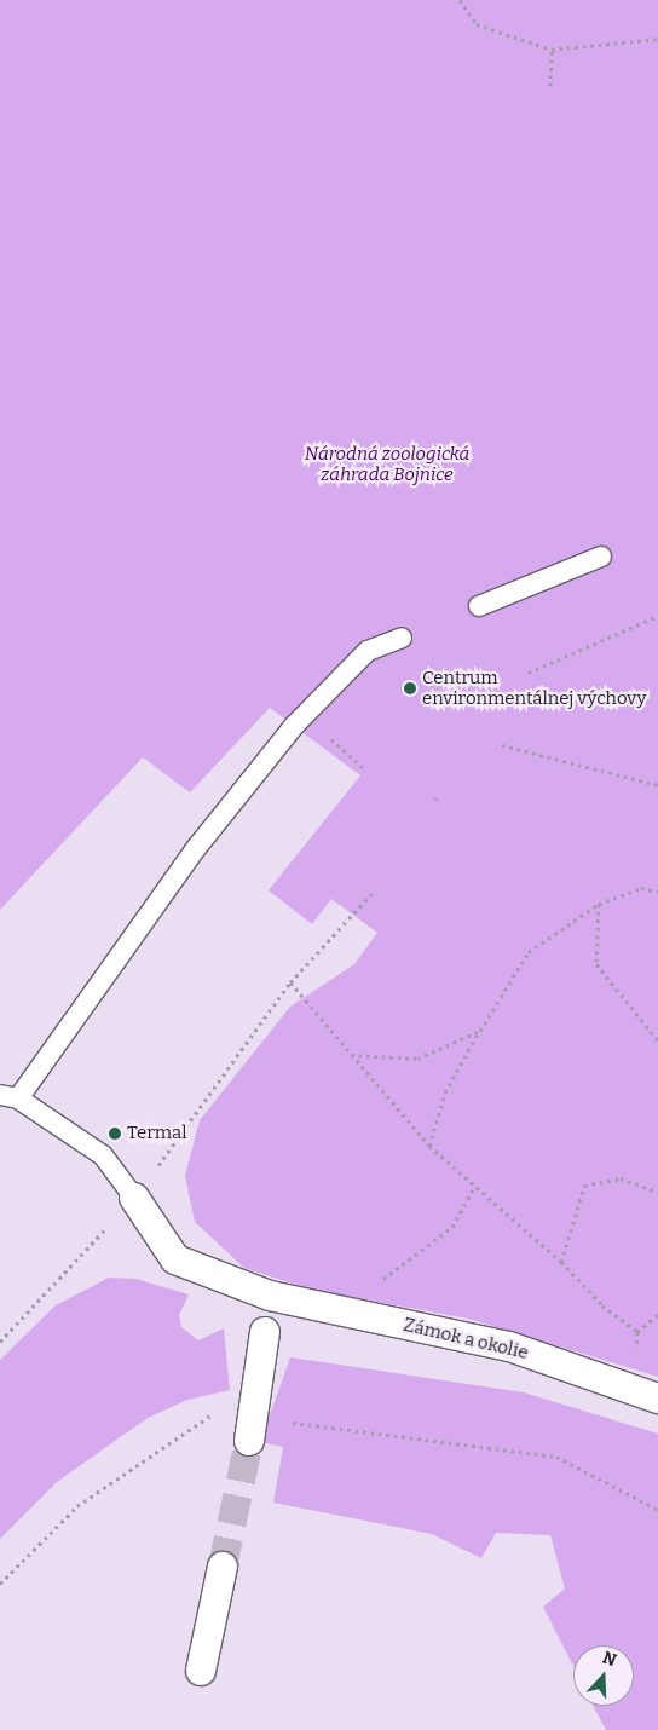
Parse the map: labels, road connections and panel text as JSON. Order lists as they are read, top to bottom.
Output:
{
  "streets": {
    "street": ["Zámok a okolie"]
  },
  "parks": ["Národná zoologická záhrada Bojnice"],
  "places": ["Centrum environmentálnej výchovy", "Termal"],
  "north": "top"
}
